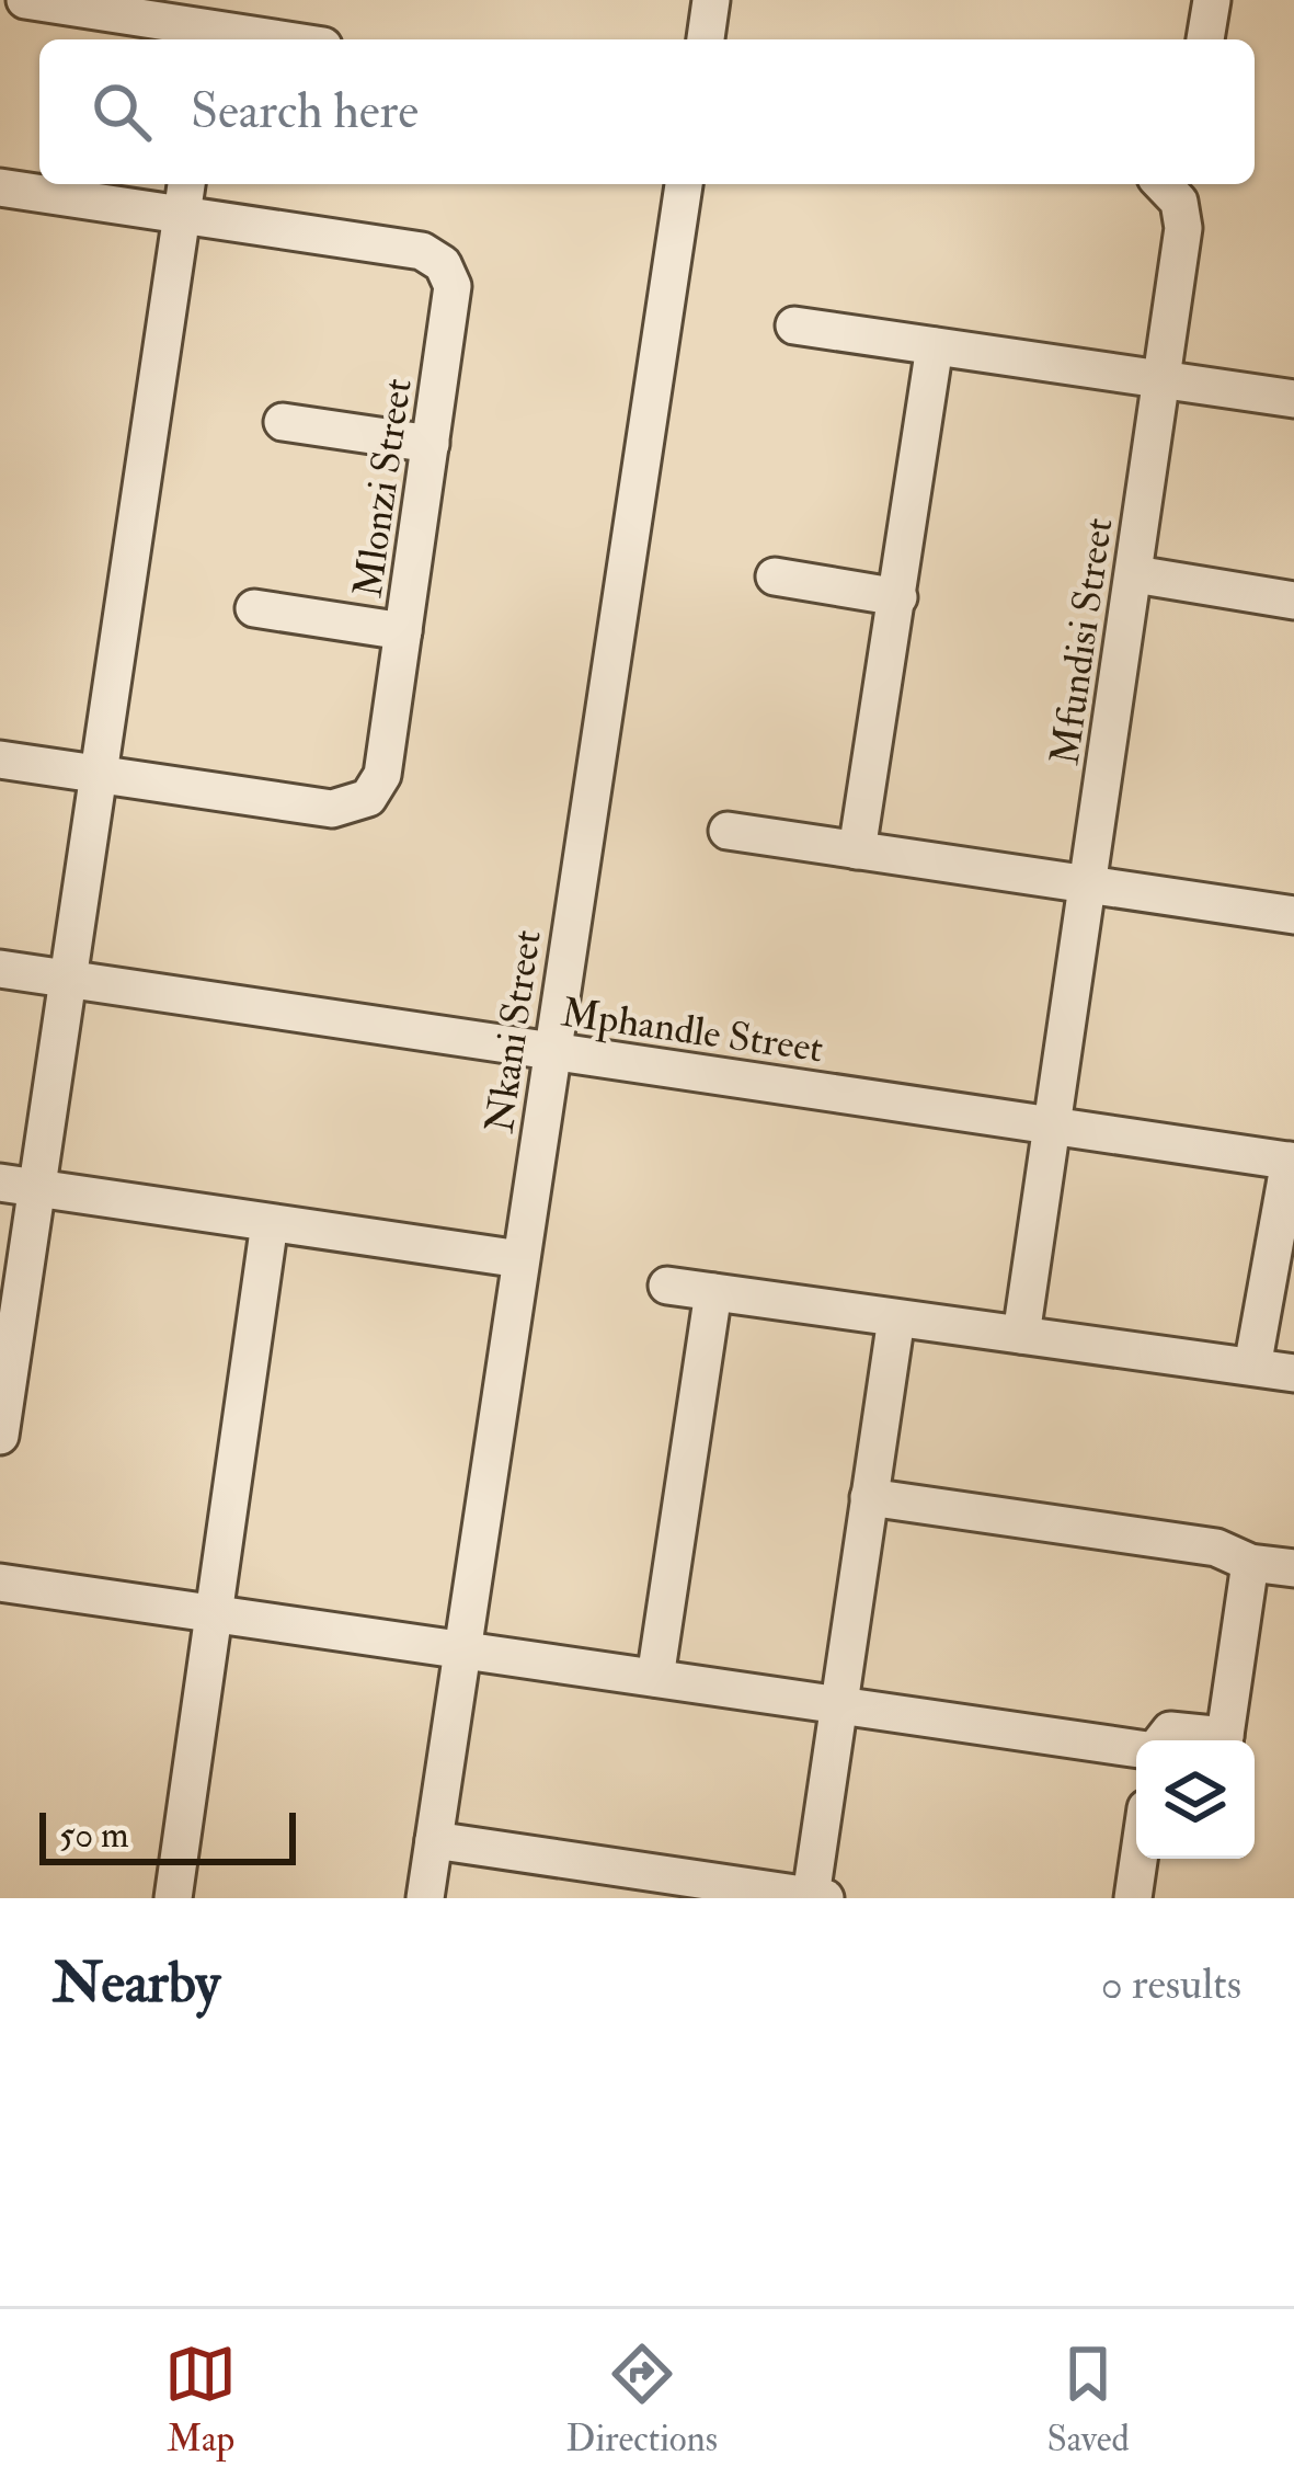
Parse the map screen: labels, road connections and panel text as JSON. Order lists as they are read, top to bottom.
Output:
{
  "streets": {
    "street": [
      "Mlonzi Street",
      "Mfundisi Street",
      "Mphandle Street",
      "Nkani Street"
    ]
  },
  "crossings": [
    ["Mfundisi Street", "Mphandle Street"],
    ["Mphandle Street", "Nkani Street"]
  ],
  "scale_bar": "50 m",
  "page": {
    "search": "Search here",
    "scale": "50 m",
    "heading": ["Nearby", "0 results"],
    "nav": ["Map", "Directions", "Saved"]
  }
}
